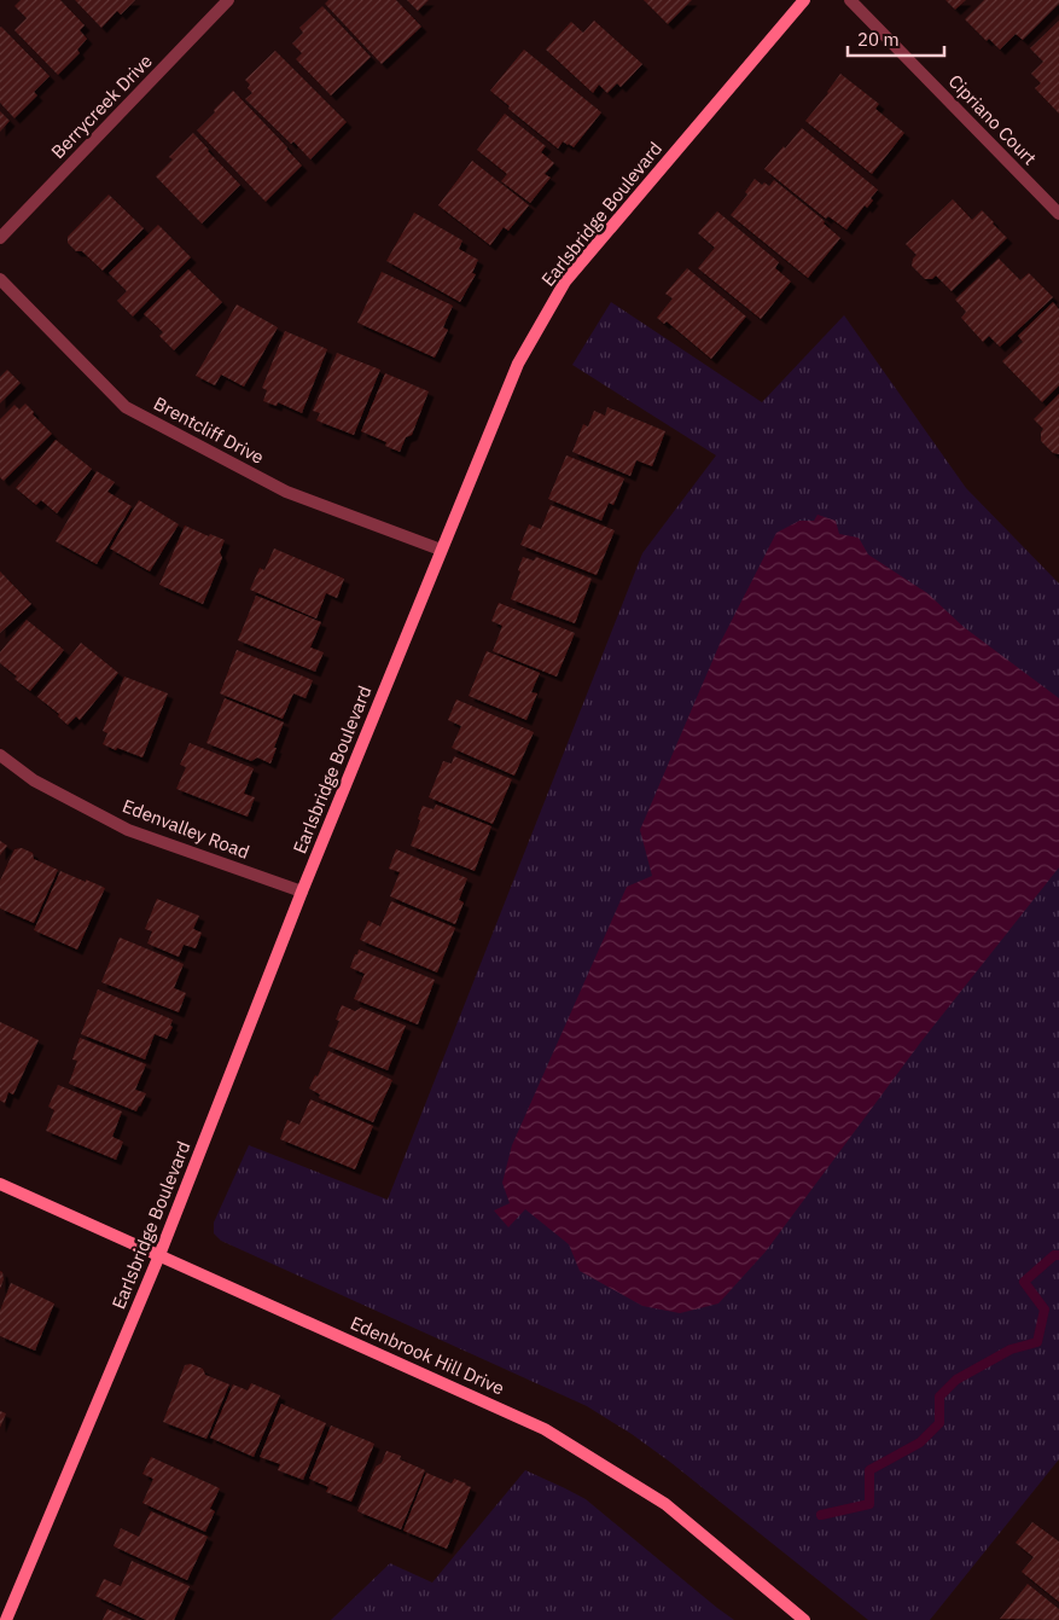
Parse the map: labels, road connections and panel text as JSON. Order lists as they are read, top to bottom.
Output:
{
  "streets": {
    "street": [
      "Berrycreek Drive",
      "Cipriano Court",
      "Earlsbridge Boulevard",
      "Brentcliff Drive",
      "Edenvalley Road",
      "Edenbrook Hill Drive"
    ]
  },
  "crossings": [
    ["Earlsbridge Boulevard", "Brentcliff Drive"],
    ["Earlsbridge Boulevard", "Edenvalley Road"],
    ["Earlsbridge Boulevard", "Edenbrook Hill Drive"]
  ],
  "scale_bar": "20 m"
}
